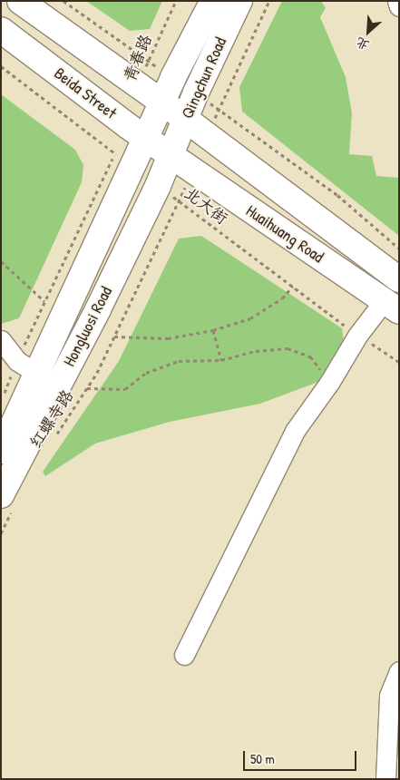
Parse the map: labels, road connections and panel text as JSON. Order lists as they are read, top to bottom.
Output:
{
  "streets": {
    "main road": [
      "Qingchun Road",
      "Beida Street",
      "Huaihuang Road",
      "Hongluosi Road"
    ],
    "path": ["青春路", "北大街", "红螺寺路"]
  },
  "crossings": [
    ["Qingchun Road", "Beida Street"],
    ["Qingchun Road", "Huaihuang Road"],
    ["Qingchun Road", "Hongluosi Road"],
    ["Beida Street", "Huaihuang Road"],
    ["Beida Street", "Hongluosi Road"],
    ["北大街", "Hongluosi Road"],
    ["北大街", "红螺寺路"],
    ["Huaihuang Road", "Hongluosi Road"],
    ["Huaihuang Road", "红螺寺路"]
  ],
  "scale_bar": "50 m",
  "north": "bottom left"
}
